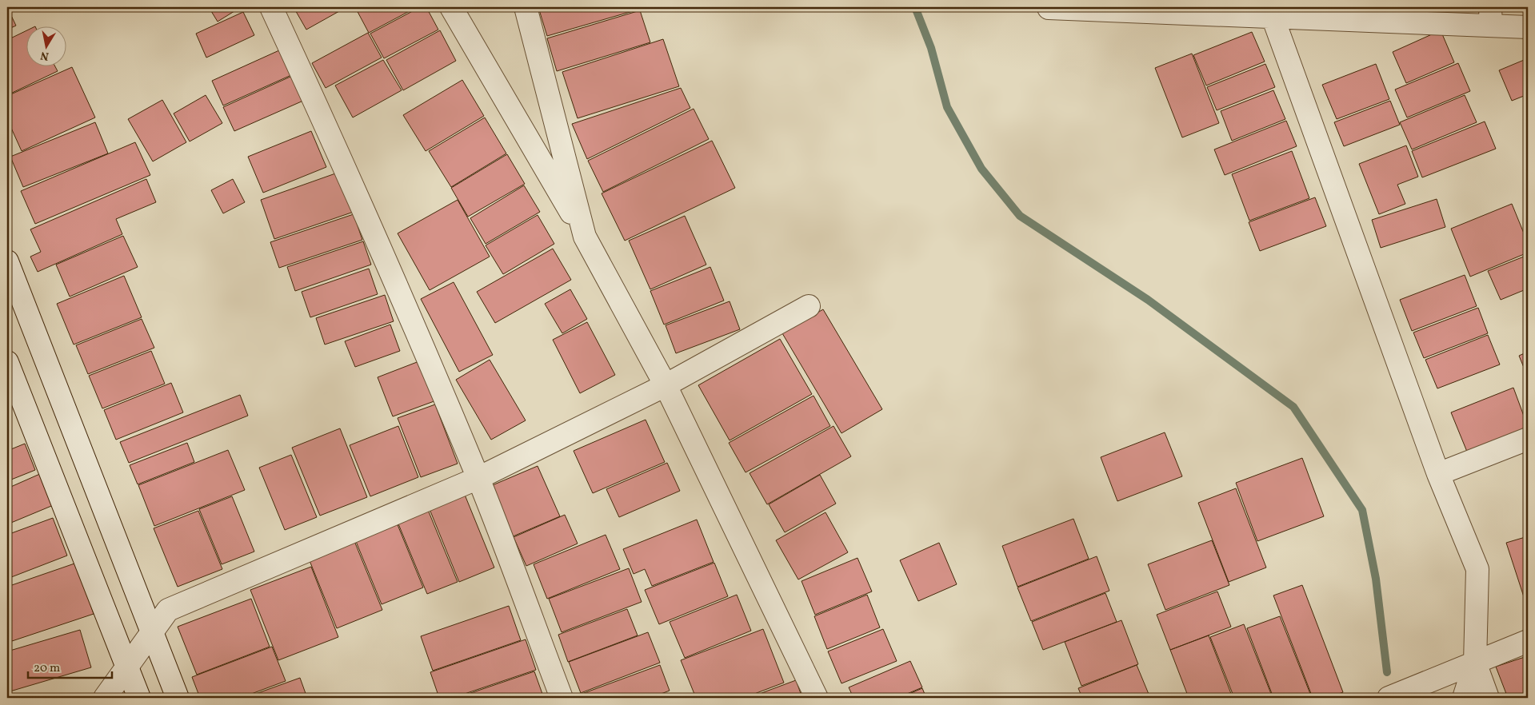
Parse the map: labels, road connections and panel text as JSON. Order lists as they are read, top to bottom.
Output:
{
  "scale_bar": "20 m",
  "north": "bottom"
}
